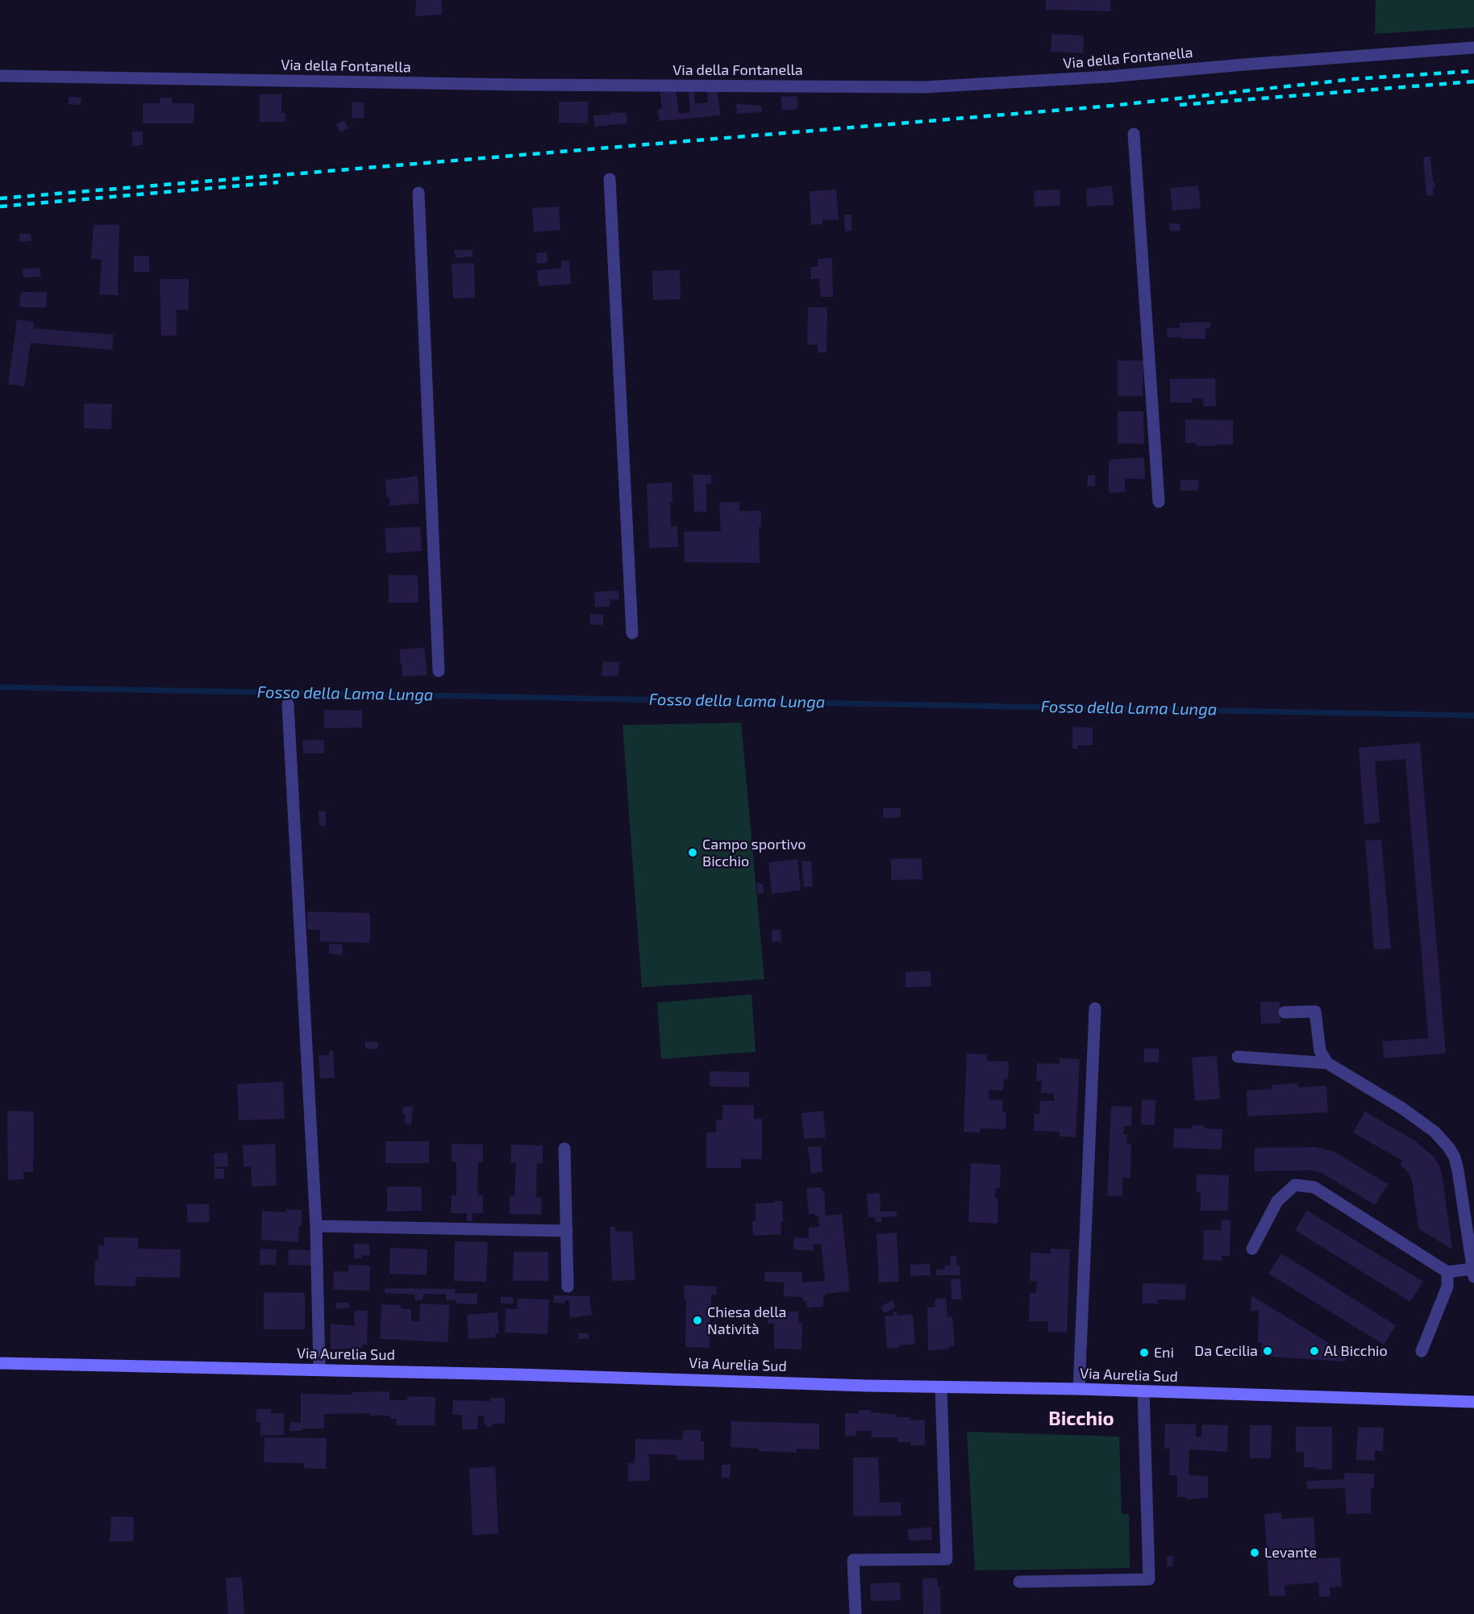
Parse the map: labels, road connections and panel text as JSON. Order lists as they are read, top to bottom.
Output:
{
  "streets": {
    "main road": ["Via Aurelia Sud"],
    "street": ["Via della Fontanella"]
  },
  "districts": ["Bicchio"],
  "water": ["Fosso della Lama Lunga"],
  "places": [
    "Campo sportivo Bicchio",
    "Chiesa della Natività",
    "Da Cecilia",
    "Al Bicchio",
    "Eni",
    "Levante"
  ]
}
